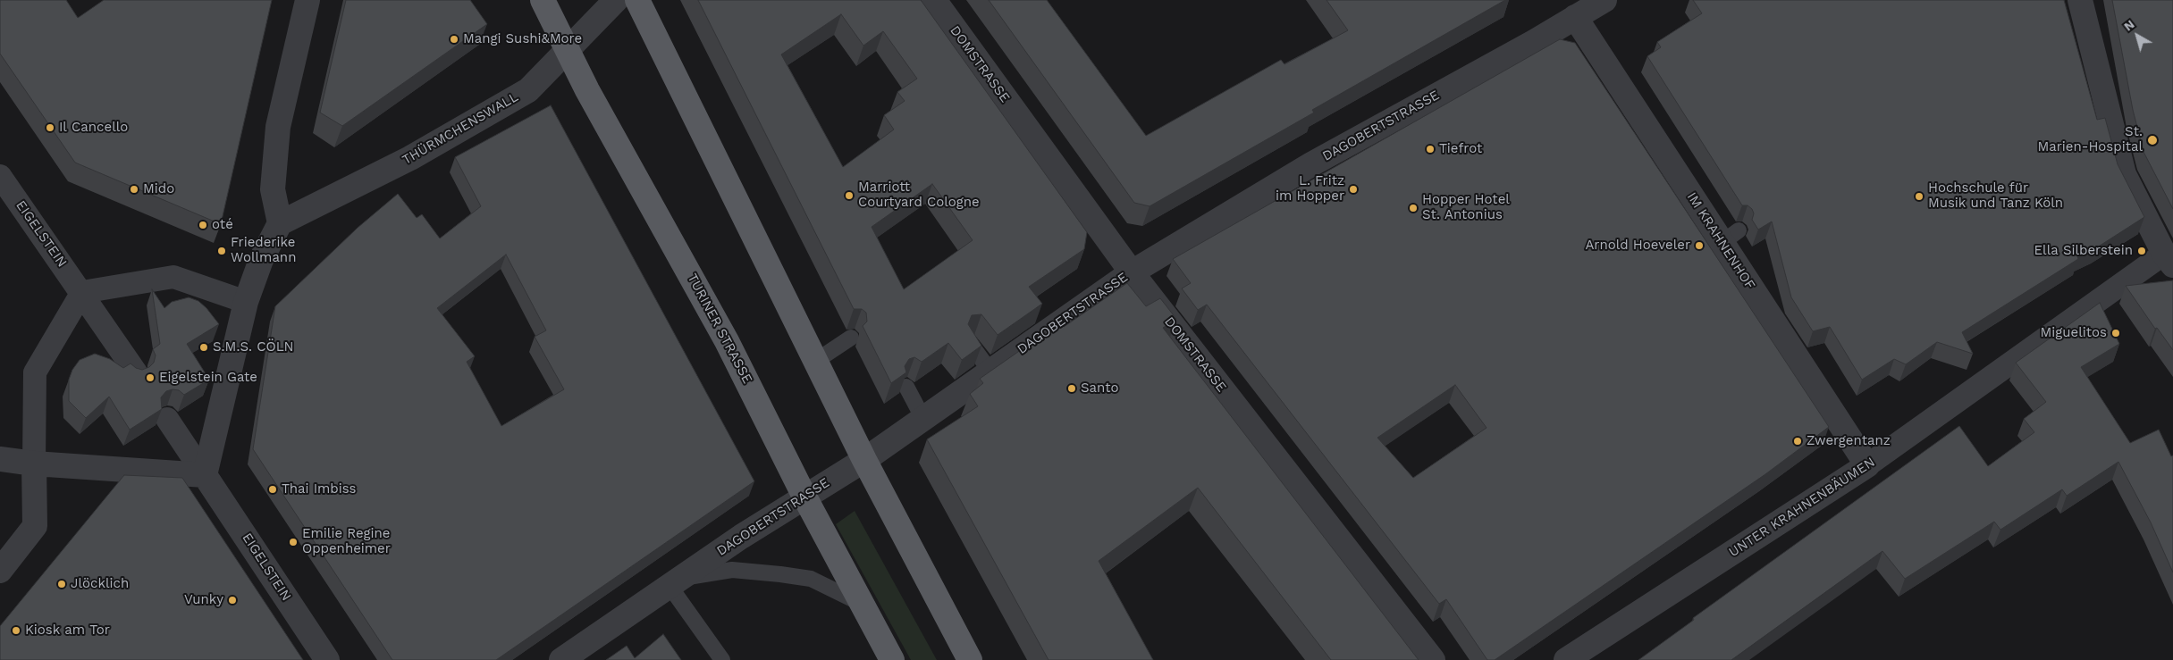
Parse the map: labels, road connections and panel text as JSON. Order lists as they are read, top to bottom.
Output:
{
  "streets": {
    "main road": ["TURINER STRASSE"],
    "street": [
      "DOMSTRASSE",
      "DAGOBERTSTRASSE",
      "THÜRMCHENSWALL",
      "EIGELSTEIN",
      "IM KRAHNENHOF",
      "UNTER KRAHNENBÄUMEN"
    ]
  },
  "crossings": [
    ["DOMSTRASSE", "DAGOBERTSTRASSE"],
    ["DAGOBERTSTRASSE", "IM KRAHNENHOF"],
    ["DAGOBERTSTRASSE", "TURINER STRASSE"],
    ["THÜRMCHENSWALL", "TURINER STRASSE"],
    ["IM KRAHNENHOF", "UNTER KRAHNENBÄUMEN"]
  ],
  "places": [
    "Mangi Sushi&More",
    "Il Cancello",
    "St. Marien-Hospital",
    "Tiefrot",
    "Mido",
    "L. Fritz im Hopper",
    "Marriott Courtyard Cologne",
    "Hochschule für Musik und Tanz Köln",
    "Hopper Hotel St. Antonius",
    "oté",
    "Arnold Hoeveler",
    "Friederike Wollmann",
    "Ella Silberstein",
    "Miguelitos",
    "S.M.S. CÖLN",
    "Eigelstein Gate",
    "Santo",
    "Zwergentanz",
    "Thai Imbiss",
    "Emilie Regine Oppenheimer",
    "Jlöcklich",
    "Vunky",
    "Kiosk am Tor"
  ],
  "north": "top left"
}
